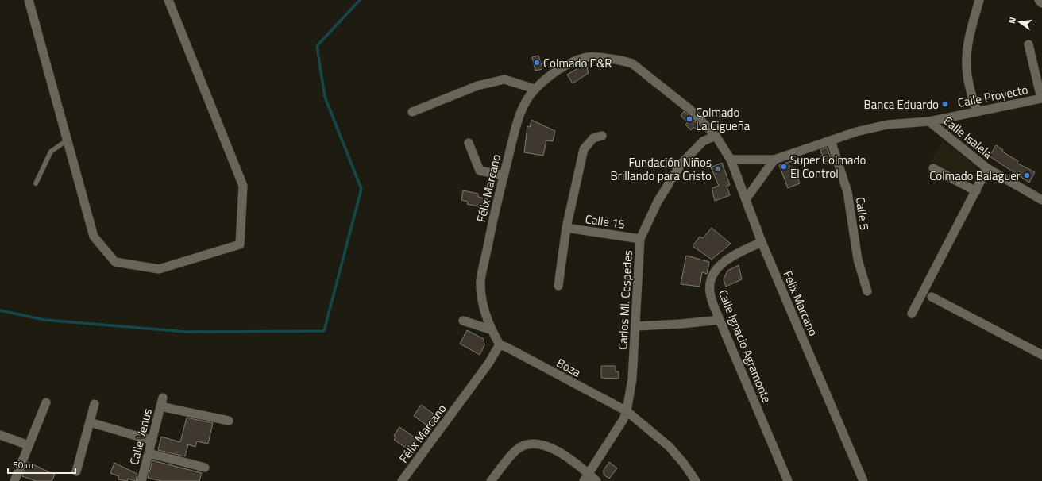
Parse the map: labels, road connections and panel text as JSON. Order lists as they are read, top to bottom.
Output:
{
  "streets": {
    "street": [
      "Calle Proyecto",
      "Calle Isalela",
      "Félix Marcano",
      "Calle 5",
      "Calle 15",
      "Carlos Ml. Cespedes",
      "Felix Marcano",
      "Calle Ignacio Agramonte",
      "Boza",
      "Calle Venus"
    ]
  },
  "crossings": [
    ["Calle Proyecto", "Calle Isalela"],
    ["Calle Proyecto", "Calle 5"],
    ["Calle Proyecto", "Felix Marcano"],
    ["Félix Marcano", "Carlos Ml. Cespedes"],
    ["Félix Marcano", "Felix Marcano"],
    ["Félix Marcano", "Boza"],
    ["Calle 15", "Carlos Ml. Cespedes"],
    ["Carlos Ml. Cespedes", "Felix Marcano"],
    ["Carlos Ml. Cespedes", "Boza"],
    ["Felix Marcano", "Calle Ignacio Agramonte"]
  ],
  "places": [
    "Colmado E&R",
    "Banca Eduardo",
    "Colmado La Cigueña",
    "Super Colmado El Control",
    "Fundación Niños Brillando para Cristo",
    "Colmado Balaguer"
  ],
  "scale_bar": "50 m",
  "north": "left"
}
